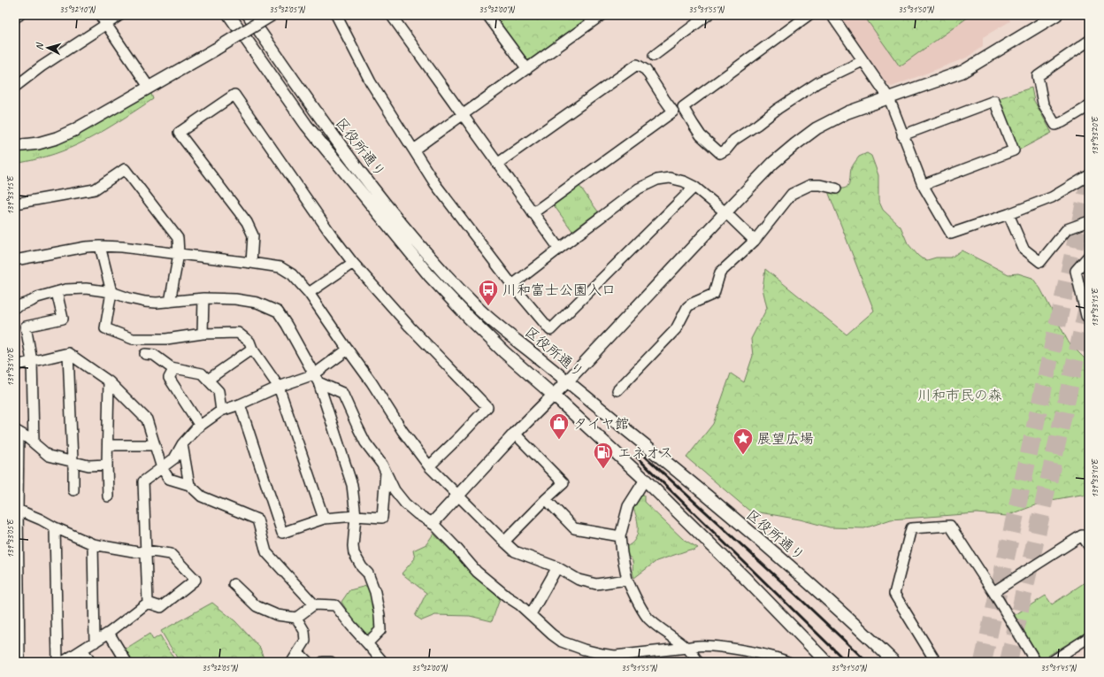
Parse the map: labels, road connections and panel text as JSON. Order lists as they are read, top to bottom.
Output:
{
  "streets": {
    "street": ["区役所通り"]
  },
  "parks": ["川和市民の森"],
  "places": {
    "bus stop": ["川和富士公園入口"],
    "shop": ["タイヤ館"],
    "place": ["展望広場"],
    "fuel station": ["エネオス"]
  },
  "north": "left",
  "coordinates": [
    "35°32'10\"N",
    "35°32'05\"N",
    "35°32'00\"N",
    "35°31'55\"N",
    "35°31'50\"N",
    "139°33'20\"E",
    "139°33'15\"E",
    "139°33'10\"E",
    "139°33'05\"E",
    "35°31'45\"N"
  ]
}
